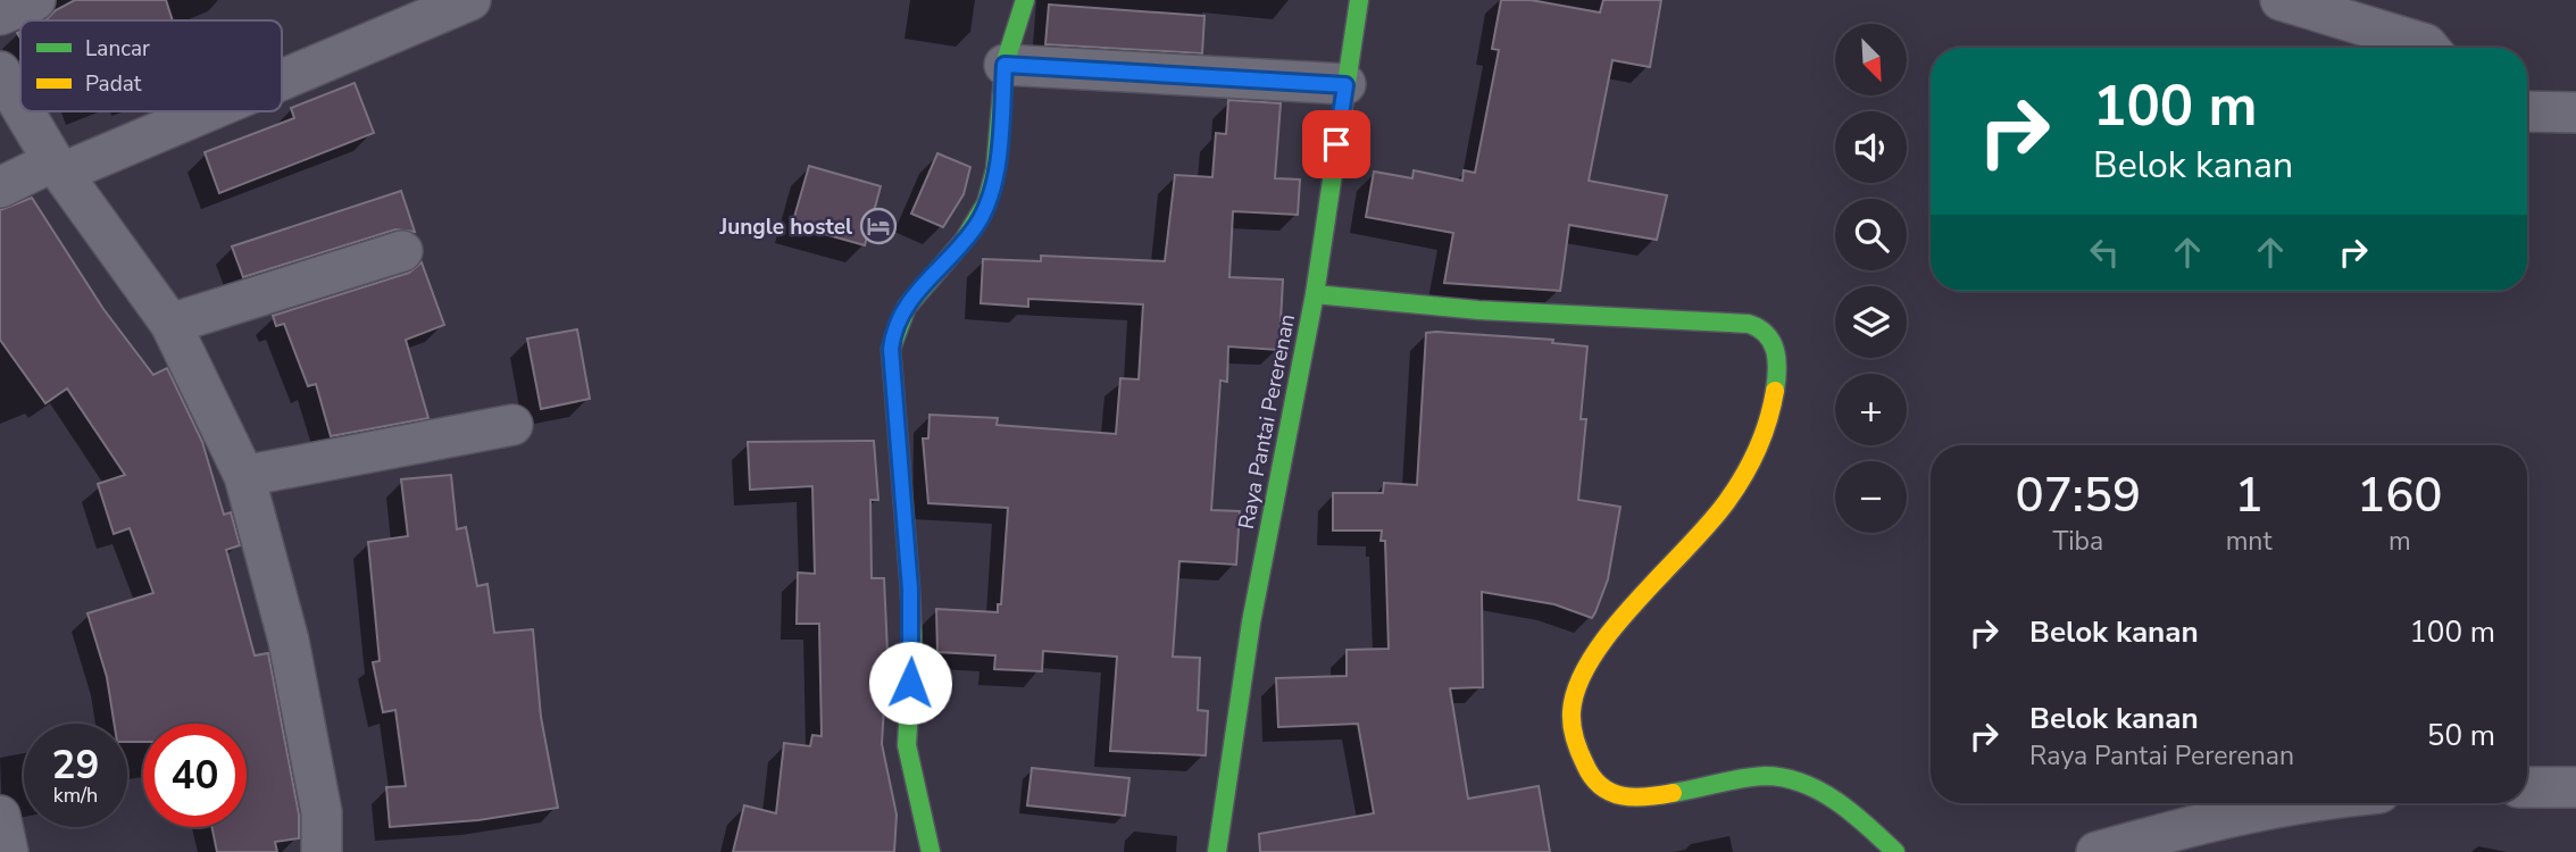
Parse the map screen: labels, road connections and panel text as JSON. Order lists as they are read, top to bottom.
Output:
{
  "streets": {
    "street": ["Raya Pantai Pererenan"]
  },
  "places": {
    "hotel": ["Jungle hostel"]
  },
  "legend": ["Lancar", "Padat"],
  "north": "bottom right",
  "page": {
    "map_buttons": ["+", "−"],
    "turn": ["100 m", "Belok kanan"],
    "eta": [
      "07:59",
      "Tiba",
      "1",
      "mnt",
      "160",
      "m"
    ],
    "list": [
      {
        "name": "Belok kanan",
        "value": "100 m"
      },
      {
        "name": "Belok kanan",
        "note": "Raya Pantai Pererenan",
        "value": "50 m"
      }
    ],
    "speed": "29 km/h",
    "limit": "40"
  }
}
